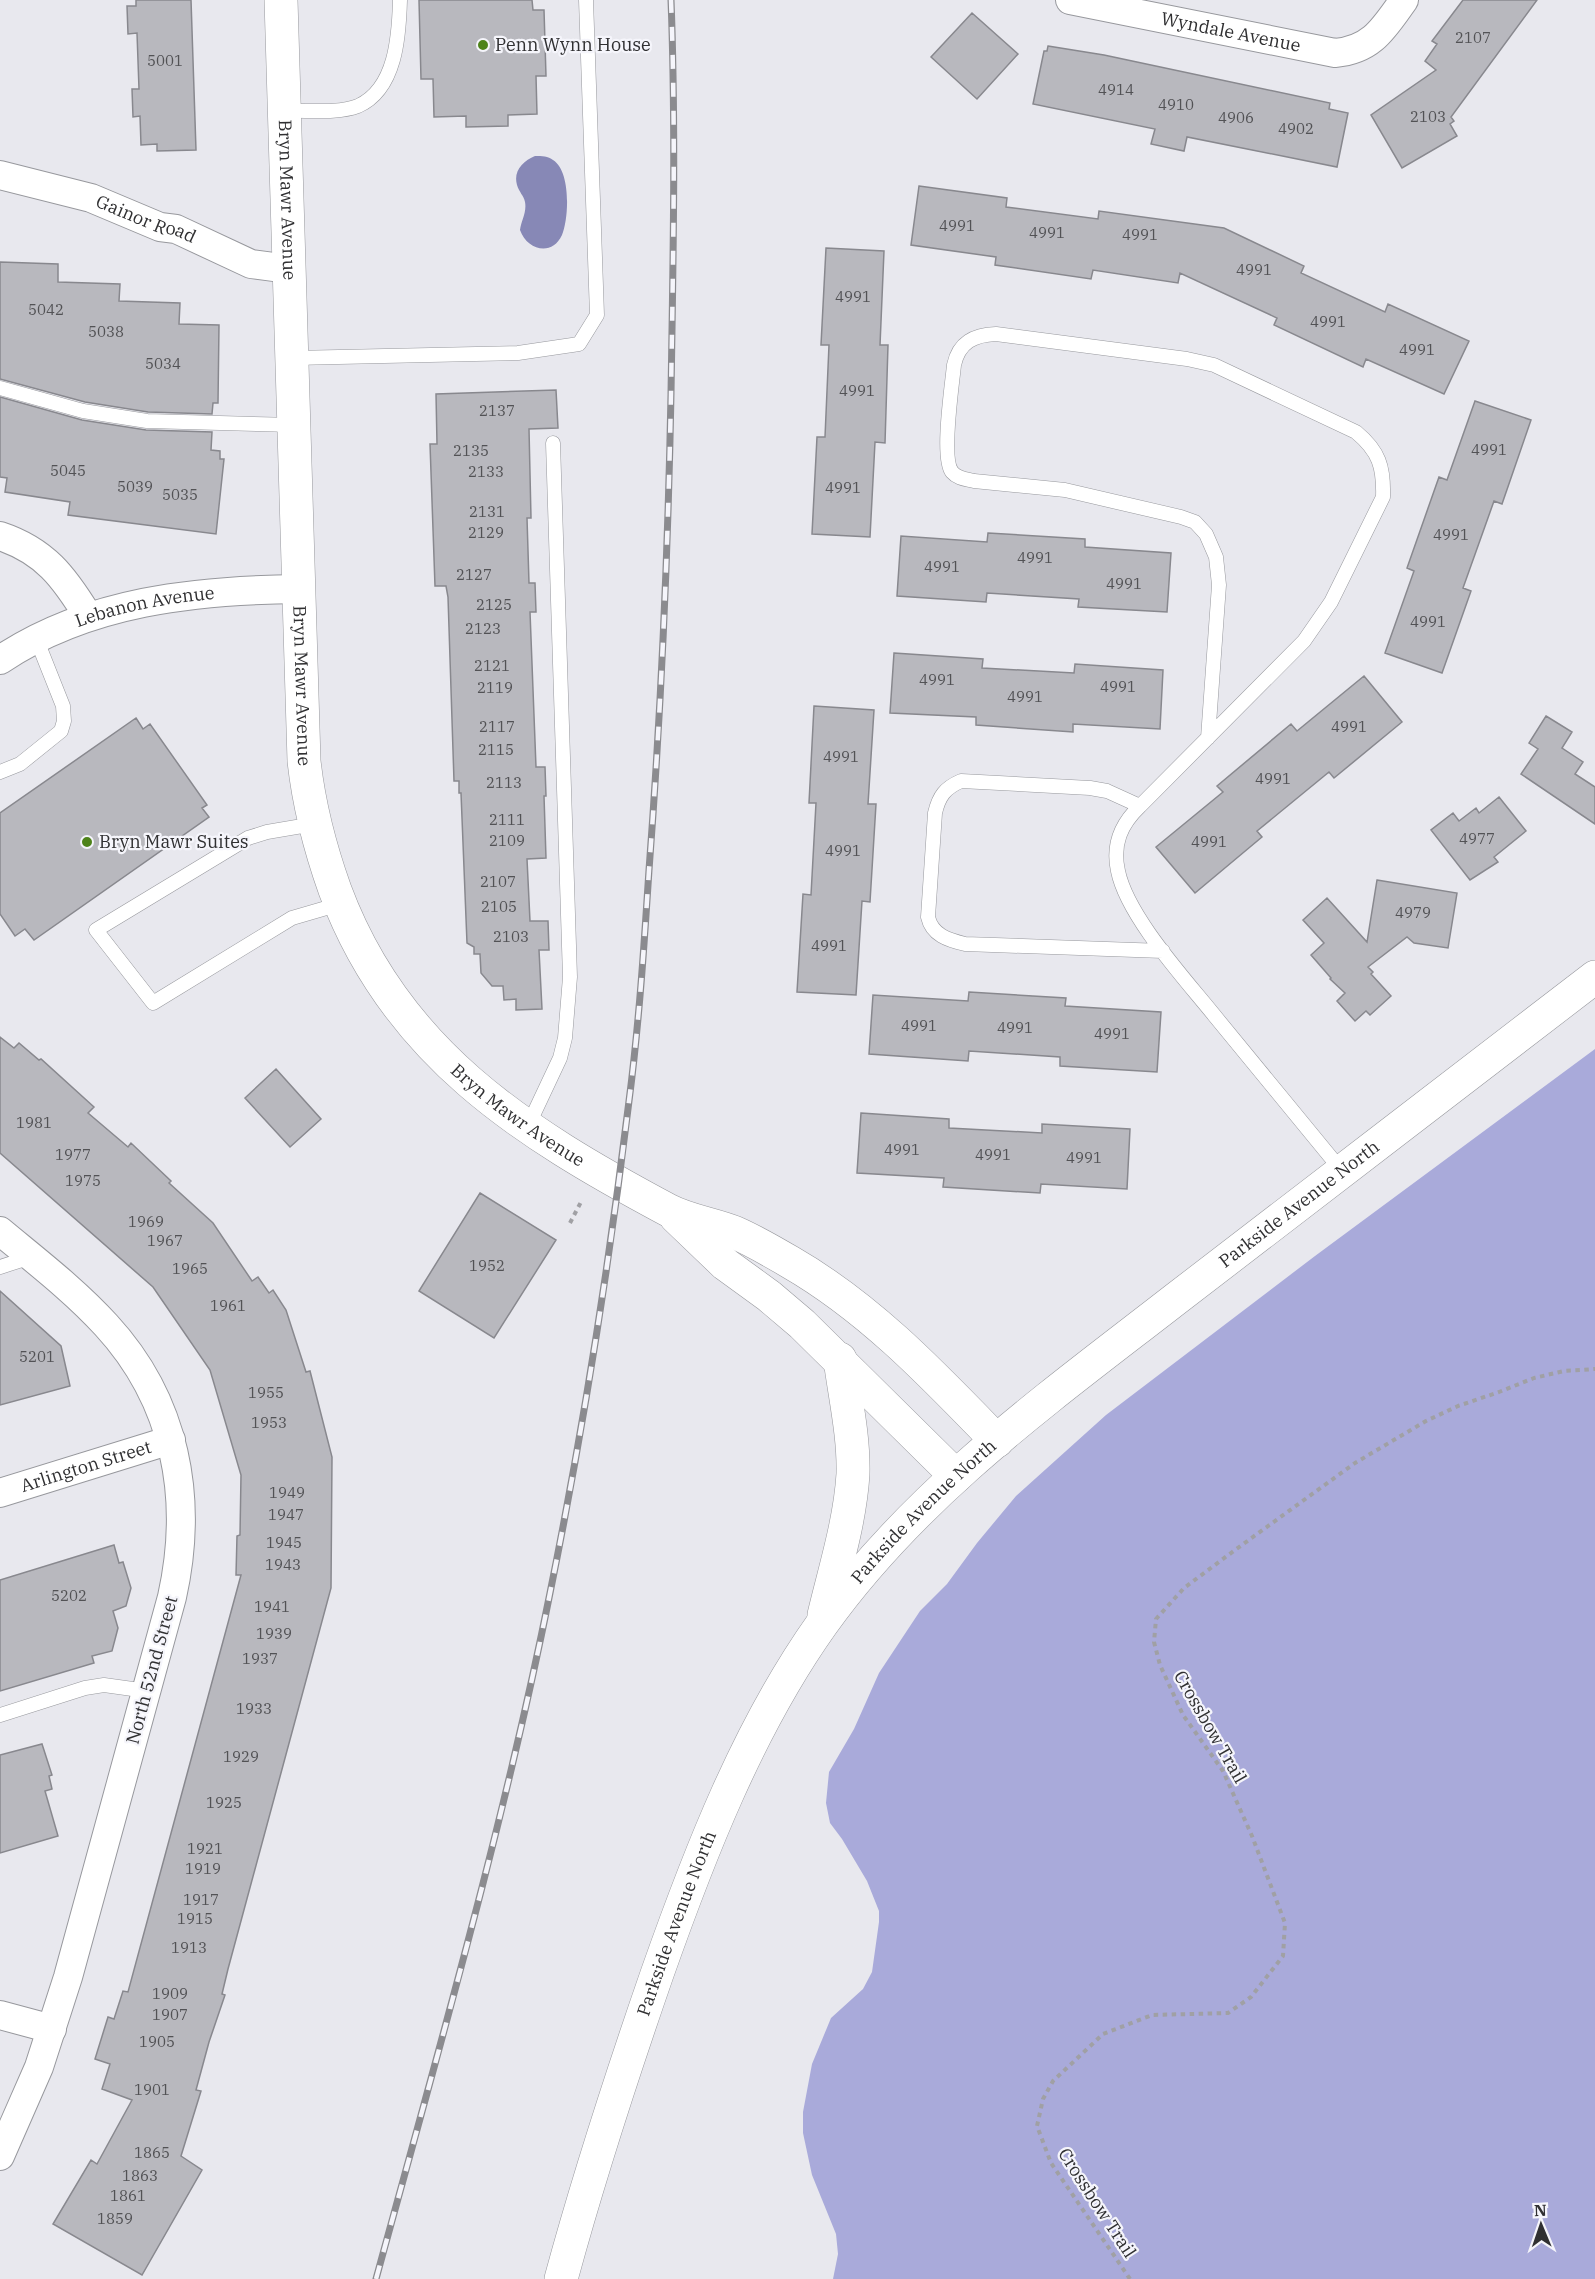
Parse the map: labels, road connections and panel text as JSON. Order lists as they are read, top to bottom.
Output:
{
  "streets": {
    "street": [
      "Wyndale Avenue",
      "Bryn Mawr Avenue",
      "Gainor Road",
      "Lebanon Avenue",
      "Parkside Avenue North",
      "Arlington Street",
      "North 52nd Street"
    ],
    "path": ["Crossbow Trail"]
  },
  "crossings": [
    ["Bryn Mawr Avenue", "Gainor Road"],
    ["Bryn Mawr Avenue", "Lebanon Avenue"],
    ["Bryn Mawr Avenue", "Parkside Avenue North"],
    ["Arlington Street", "North 52nd Street"]
  ],
  "places": ["Penn Wynn House", "Bryn Mawr Suites"],
  "house_numbers": [
    "2107",
    "5001",
    "4914",
    "4910",
    "2103",
    "4906",
    "4902",
    "4991",
    "4991",
    "4991",
    "4991",
    "4991",
    "5042",
    "4991",
    "5038",
    "4991",
    "5034",
    "4991",
    "2137",
    "4991",
    "2135",
    "5045",
    "2133",
    "5039",
    "4991",
    "5035",
    "2131",
    "2129",
    "4991",
    "4991",
    "4991",
    "2127",
    "4991",
    "2125",
    "4991",
    "2123",
    "2121",
    "4991",
    "4991",
    "2119",
    "4991",
    "2117",
    "4991",
    "2115",
    "4991",
    "4991",
    "2113",
    "2111",
    "4977",
    "2109",
    "4991",
    "4991",
    "2107",
    "2105",
    "4979",
    "2103",
    "4991",
    "4991",
    "4991",
    "4991",
    "1981",
    "4991",
    "1977",
    "4991",
    "4991",
    "1975",
    "1969",
    "1967",
    "1952",
    "1965",
    "1961",
    "5201",
    "1955",
    "1953",
    "1949",
    "1947",
    "1945",
    "1943",
    "5202",
    "1941",
    "1939",
    "1937",
    "1933",
    "1929",
    "1925",
    "1921",
    "1919",
    "1917",
    "1915",
    "1913",
    "1909",
    "1907",
    "1905",
    "1901",
    "1865",
    "1863",
    "1861",
    "1859"
  ],
  "north": "top"
}
